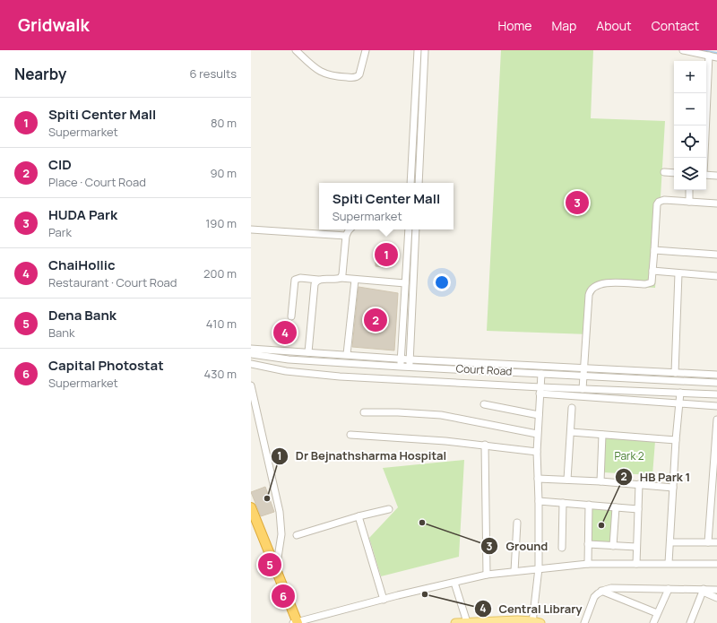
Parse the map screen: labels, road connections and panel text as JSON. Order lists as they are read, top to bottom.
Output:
{
  "streets": {
    "street": ["Court Road"]
  },
  "parks": ["Park 2"],
  "places": [
    "Dr Bejnathsharma Hospital",
    "Ground",
    "HB Park 1",
    "Central Library"
  ],
  "page": {
    "header": "Gridwalk",
    "nav": [
      "Home",
      "Map",
      "About",
      "Contact"
    ],
    "heading": ["Nearby", "6 results"],
    "map_buttons": ["+", "−"],
    "list": [
      {
        "mark": "1",
        "name": "Spiti Center Mall",
        "note": "Supermarket",
        "value": "80 m"
      },
      {
        "mark": "2",
        "name": "CID",
        "note": "Place · Court Road",
        "value": "90 m"
      },
      {
        "mark": "3",
        "name": "HUDA Park",
        "note": "Park",
        "value": "190 m"
      },
      {
        "mark": "4",
        "name": "ChaiHollic",
        "note": "Restaurant · Court Road",
        "value": "200 m"
      },
      {
        "mark": "5",
        "name": "Dena Bank",
        "note": "Bank",
        "value": "410 m"
      },
      {
        "mark": "6",
        "name": "Capital Photostat",
        "note": "Supermarket",
        "value": "430 m"
      }
    ],
    "popup": ["Spiti Center Mall", "Supermarket"],
    "pins": [
      "3",
      "1",
      "2",
      "4",
      "5",
      "6"
    ]
  }
}
